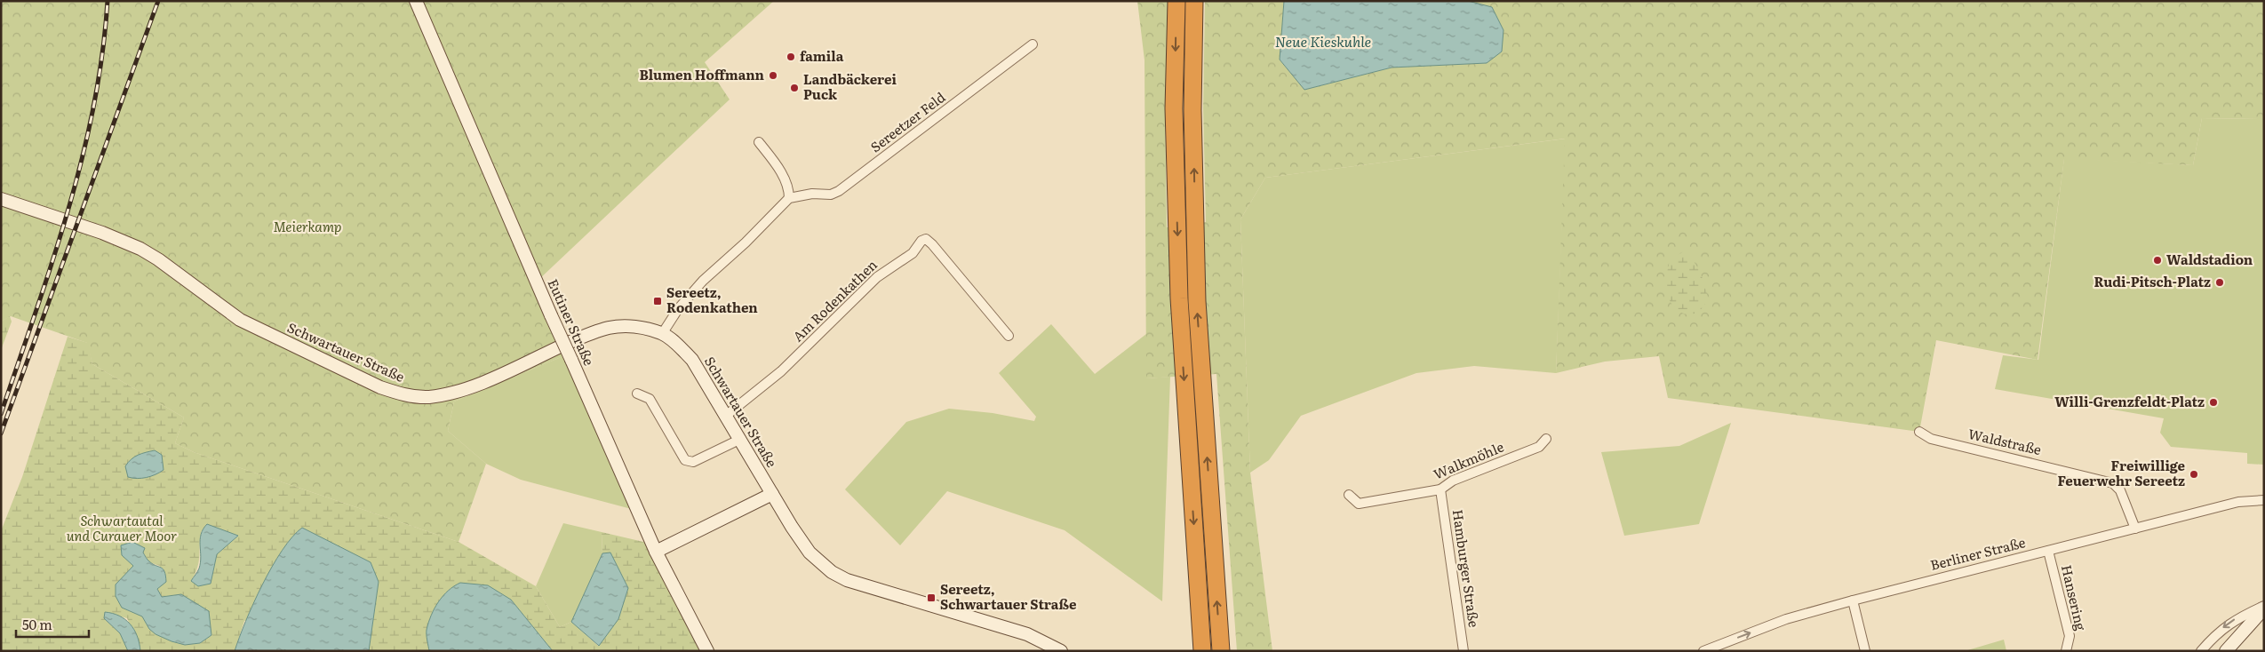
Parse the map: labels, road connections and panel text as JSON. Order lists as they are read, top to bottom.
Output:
{
  "streets": {
    "street": [
      "Sereetzer Feld",
      "Am Rodenkathen",
      "Eutiner Straße",
      "Schwartauer Straße",
      "Waldstraße",
      "Walkmöhle",
      "Berliner Straße",
      "Hamburger Straße",
      "Hansering"
    ]
  },
  "crossings": [
    ["Am Rodenkathen", "Schwartauer Straße"],
    ["Waldstraße", "Berliner Straße"],
    ["Walkmöhle", "Hamburger Straße"],
    ["Berliner Straße", "Hansering"]
  ],
  "water": ["Neue Kieskuhle"],
  "parks": ["Meierkamp", "Schwartautal und Curauer Moor"],
  "places": {
    "other": [
      "famila",
      "Blumen Hoffmann",
      "Landbäckerei Puck",
      "Waldstadion",
      "Rudi-Pitsch-Platz",
      "Willi-Grenzfeldt-Platz",
      "Freiwillige Feuerwehr Sereetz"
    ],
    "transit": ["Sereetz, Rodenkathen", "Sereetz, Schwartauer Straße"]
  },
  "scale_bar": "50 m"
}
